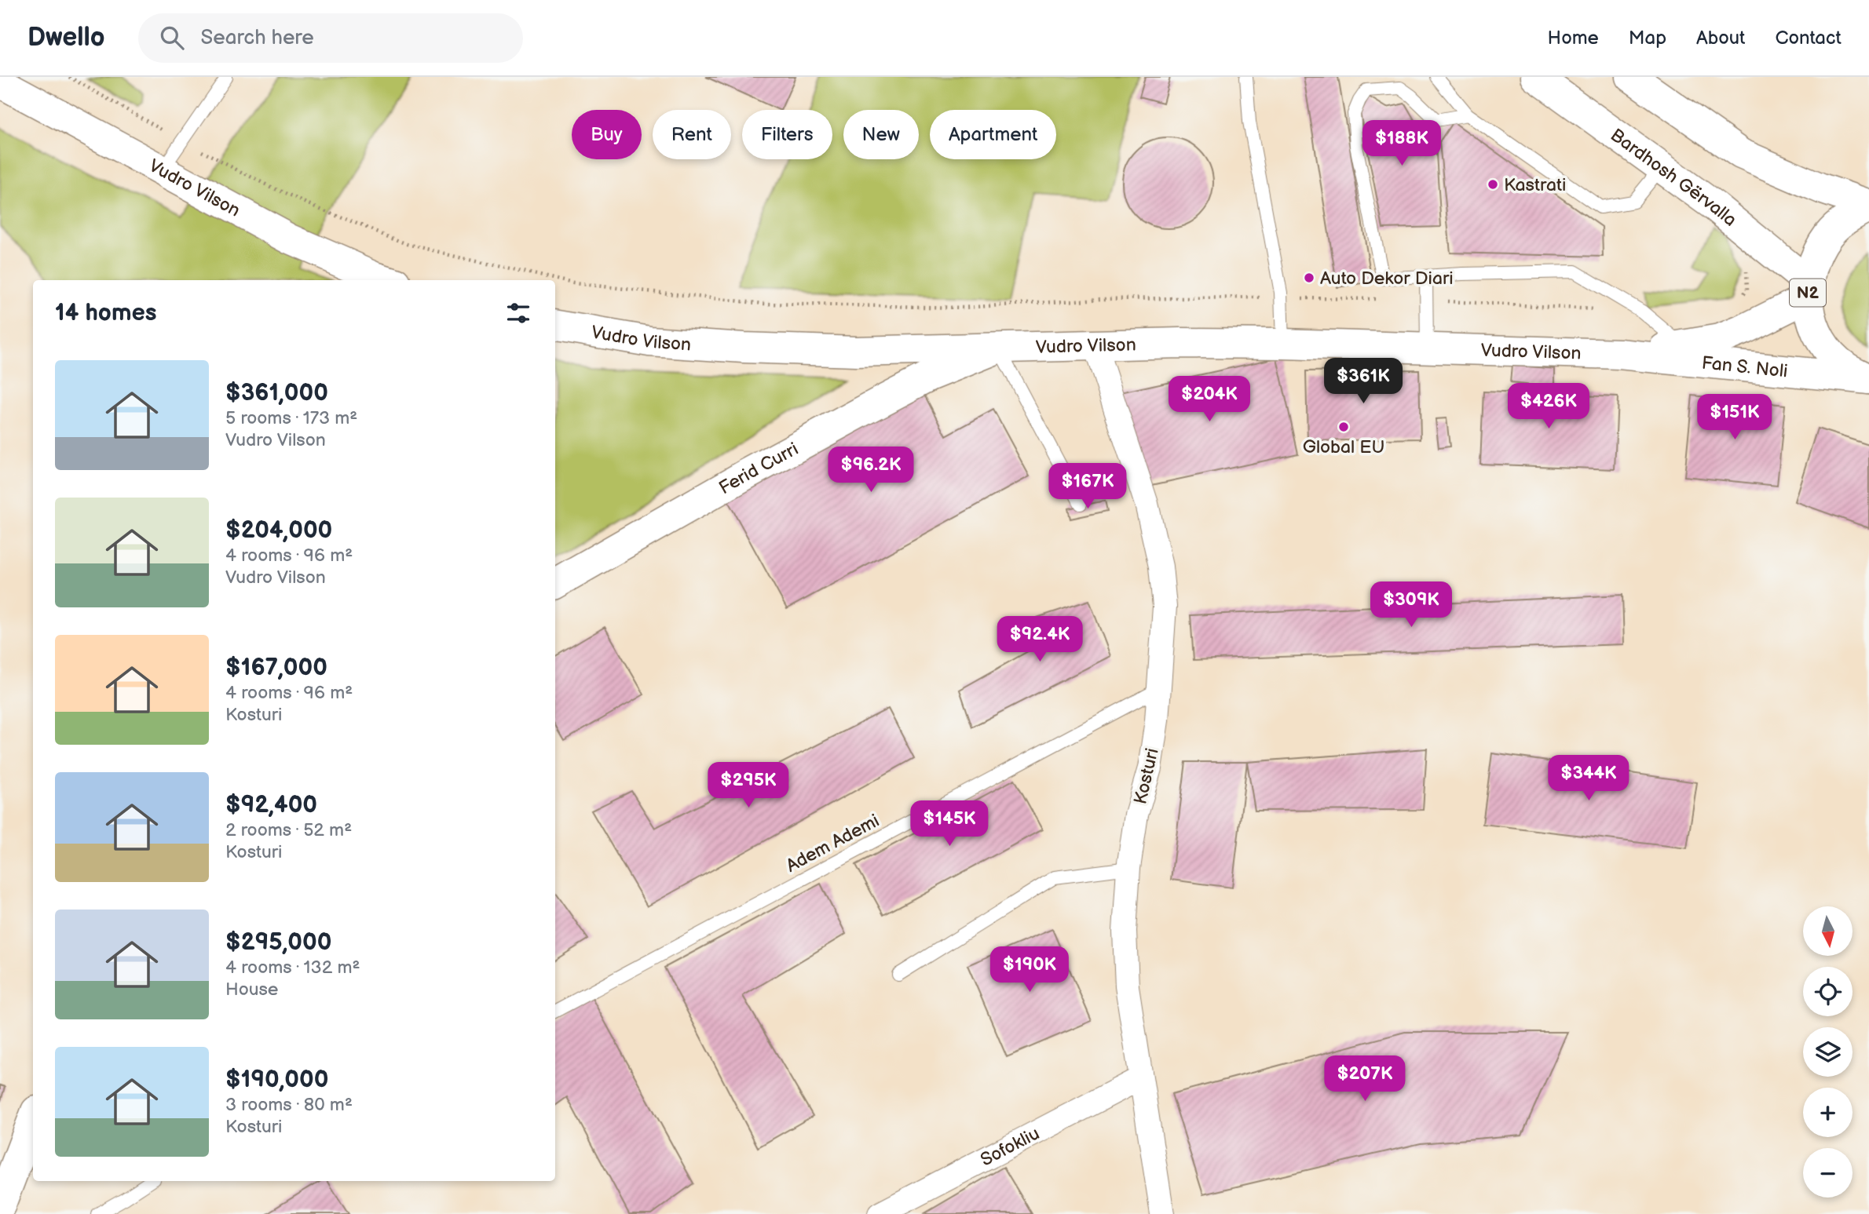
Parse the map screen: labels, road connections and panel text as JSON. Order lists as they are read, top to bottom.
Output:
{
  "streets": {
    "main road": [
      "Bardhosh Gërvalla",
      "Vudro Vilson",
      "N2",
      "Fan S. Noli",
      "Ferid Curri"
    ],
    "street": ["Kosturi", "Sofokliu"],
    "lane": ["Adem Ademi"]
  },
  "crossings": [
    ["Bardhosh Gërvalla", "N2"],
    ["Vudro Vilson", "Fan S. Noli"],
    ["Vudro Vilson", "Ferid Curri"],
    ["Vudro Vilson", "Kosturi"],
    ["N2", "Fan S. Noli"],
    ["Kosturi", "Adem Ademi"],
    ["Kosturi", "Sofokliu"]
  ],
  "places": ["Kastrati", "Auto Dekor Diari", "Global EU"],
  "north": "bottom",
  "page": {
    "header": "Dwello",
    "search": "Search here",
    "nav": [
      "Home",
      "Map",
      "About",
      "Contact"
    ],
    "chip": [
      "Buy",
      "Rent",
      "Filters",
      "New",
      "Apartment"
    ],
    "price": [
      "$188K",
      "$361K",
      "$204K",
      "$426K",
      "$151K",
      "$96.2K",
      "$167K",
      "$309K",
      "$92.4K",
      "$344K",
      "$295K",
      "$145K",
      "$190K",
      "$207K"
    ],
    "heading": "14 homes",
    "list": [
      {
        "name": "$361,000",
        "note": "5 rooms · 173 m² · Vudro Vilson"
      },
      {
        "name": "$204,000",
        "note": "4 rooms · 96 m² · Vudro Vilson"
      },
      {
        "name": "$167,000",
        "note": "4 rooms · 96 m² · Kosturi"
      },
      {
        "name": "$92,400",
        "note": "2 rooms · 52 m² · Kosturi"
      },
      {
        "name": "$295,000",
        "note": "4 rooms · 132 m² · House"
      },
      {
        "name": "$190,000",
        "note": "3 rooms · 80 m² · Kosturi"
      }
    ],
    "map_buttons": ["+", "−"]
  }
}
